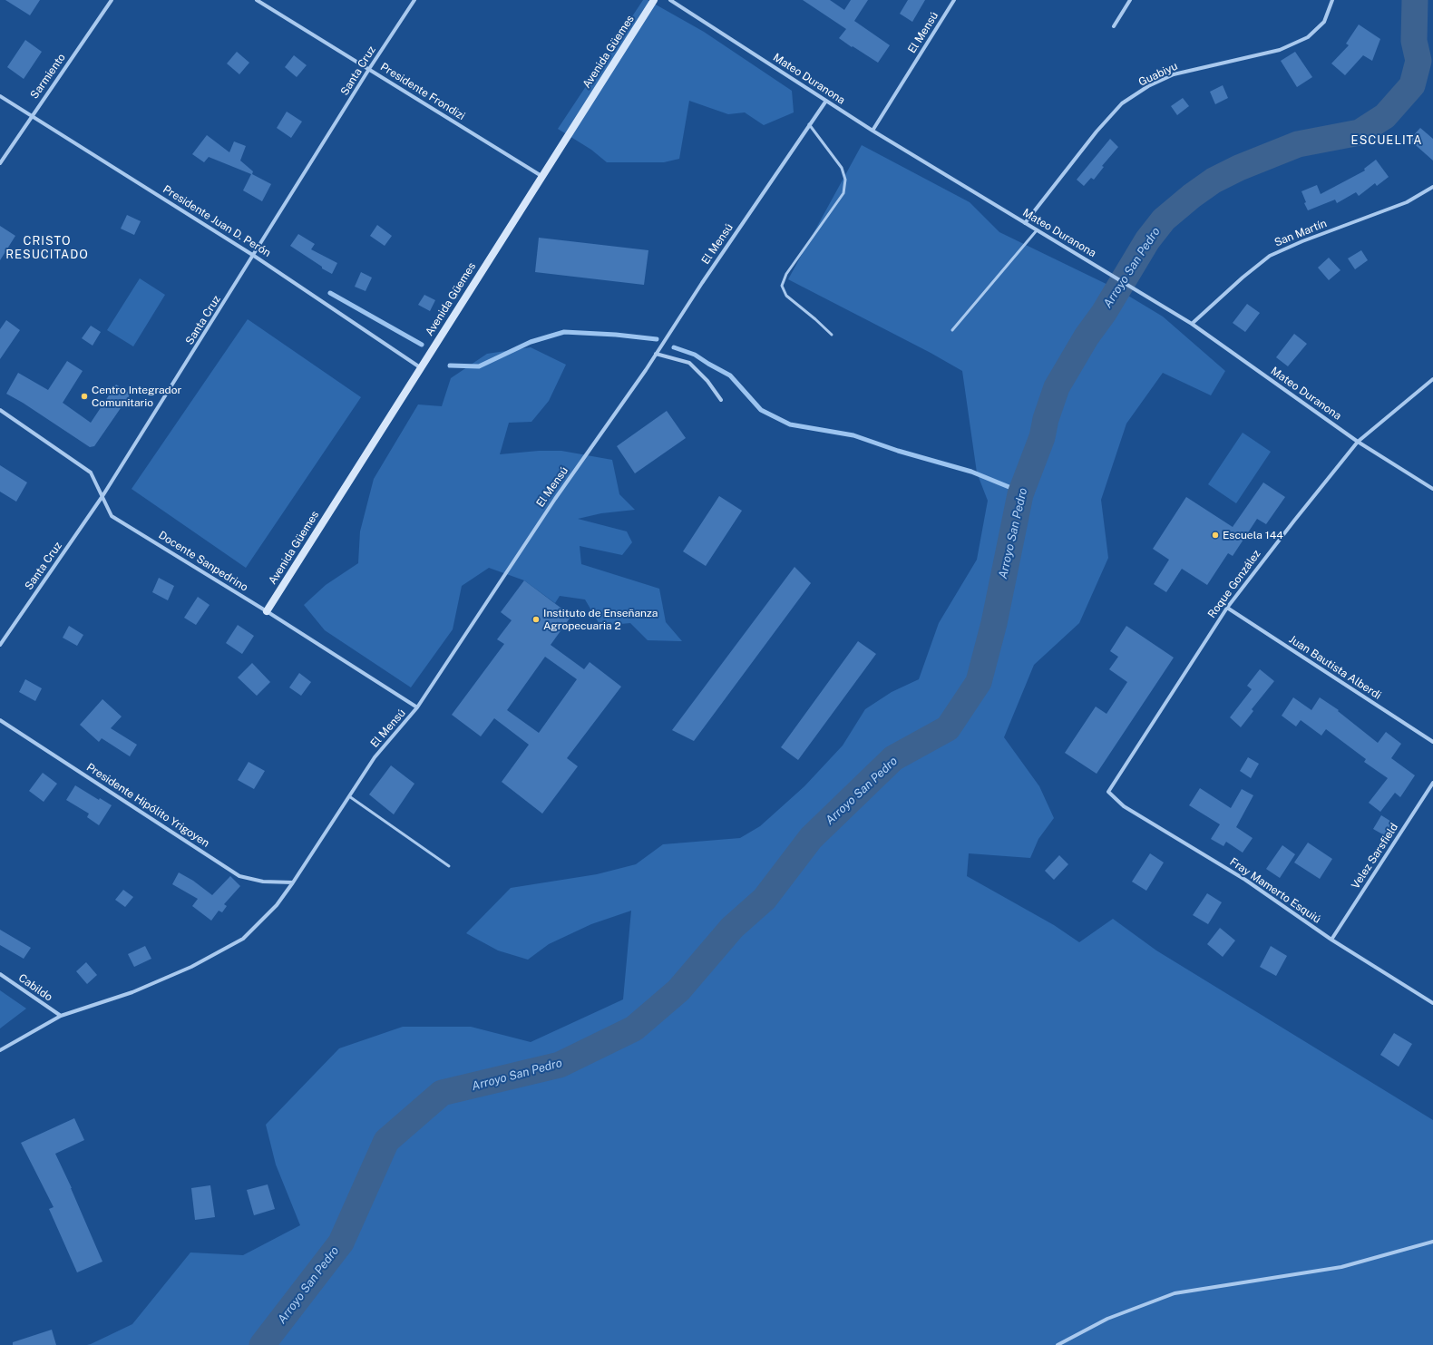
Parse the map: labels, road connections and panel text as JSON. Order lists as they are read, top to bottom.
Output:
{
  "streets": {
    "main road": ["Avenida Güemes"],
    "street": [
      "El Mensú",
      "Santa Cruz",
      "Guabiyu",
      "Sarmiento",
      "Mateo Duranona",
      "Presidente Frondizi",
      "Presidente Juan D. Perón",
      "San Martín",
      "Docente Sanpedrino",
      "Roque González",
      "Juan Bautista Alberdi",
      "Presidente Hipólito Yrigoyen",
      "Velez Sarsfield",
      "Fray Mamerto Esquiú",
      "Cabildo"
    ]
  },
  "crossings": [
    ["El Mensú", "Mateo Duranona"],
    ["El Mensú", "Docente Sanpedrino"],
    ["El Mensú", "Presidente Hipólito Yrigoyen"],
    ["El Mensú", "Cabildo"],
    ["Avenida Güemes", "Presidente Frondizi"],
    ["Avenida Güemes", "Presidente Juan D. Perón"],
    ["Avenida Güemes", "Docente Sanpedrino"],
    ["Santa Cruz", "Presidente Frondizi"],
    ["Santa Cruz", "Presidente Juan D. Perón"],
    ["Santa Cruz", "Docente Sanpedrino"],
    ["Guabiyu", "Mateo Duranona"],
    ["Sarmiento", "Presidente Juan D. Perón"],
    ["Mateo Duranona", "San Martín"],
    ["Mateo Duranona", "Roque González"],
    ["Roque González", "Juan Bautista Alberdi"],
    ["Roque González", "Fray Mamerto Esquiú"],
    ["Velez Sarsfield", "Fray Mamerto Esquiú"]
  ],
  "districts": ["ESCUELITA", "CRISTO RESUCITADO"],
  "water": ["Arroyo San Pedro"],
  "places": ["Centro Integrador Comunitario", "Escuela 144", "Instituto de Enseñanza Agropecuaria 2"]
}
